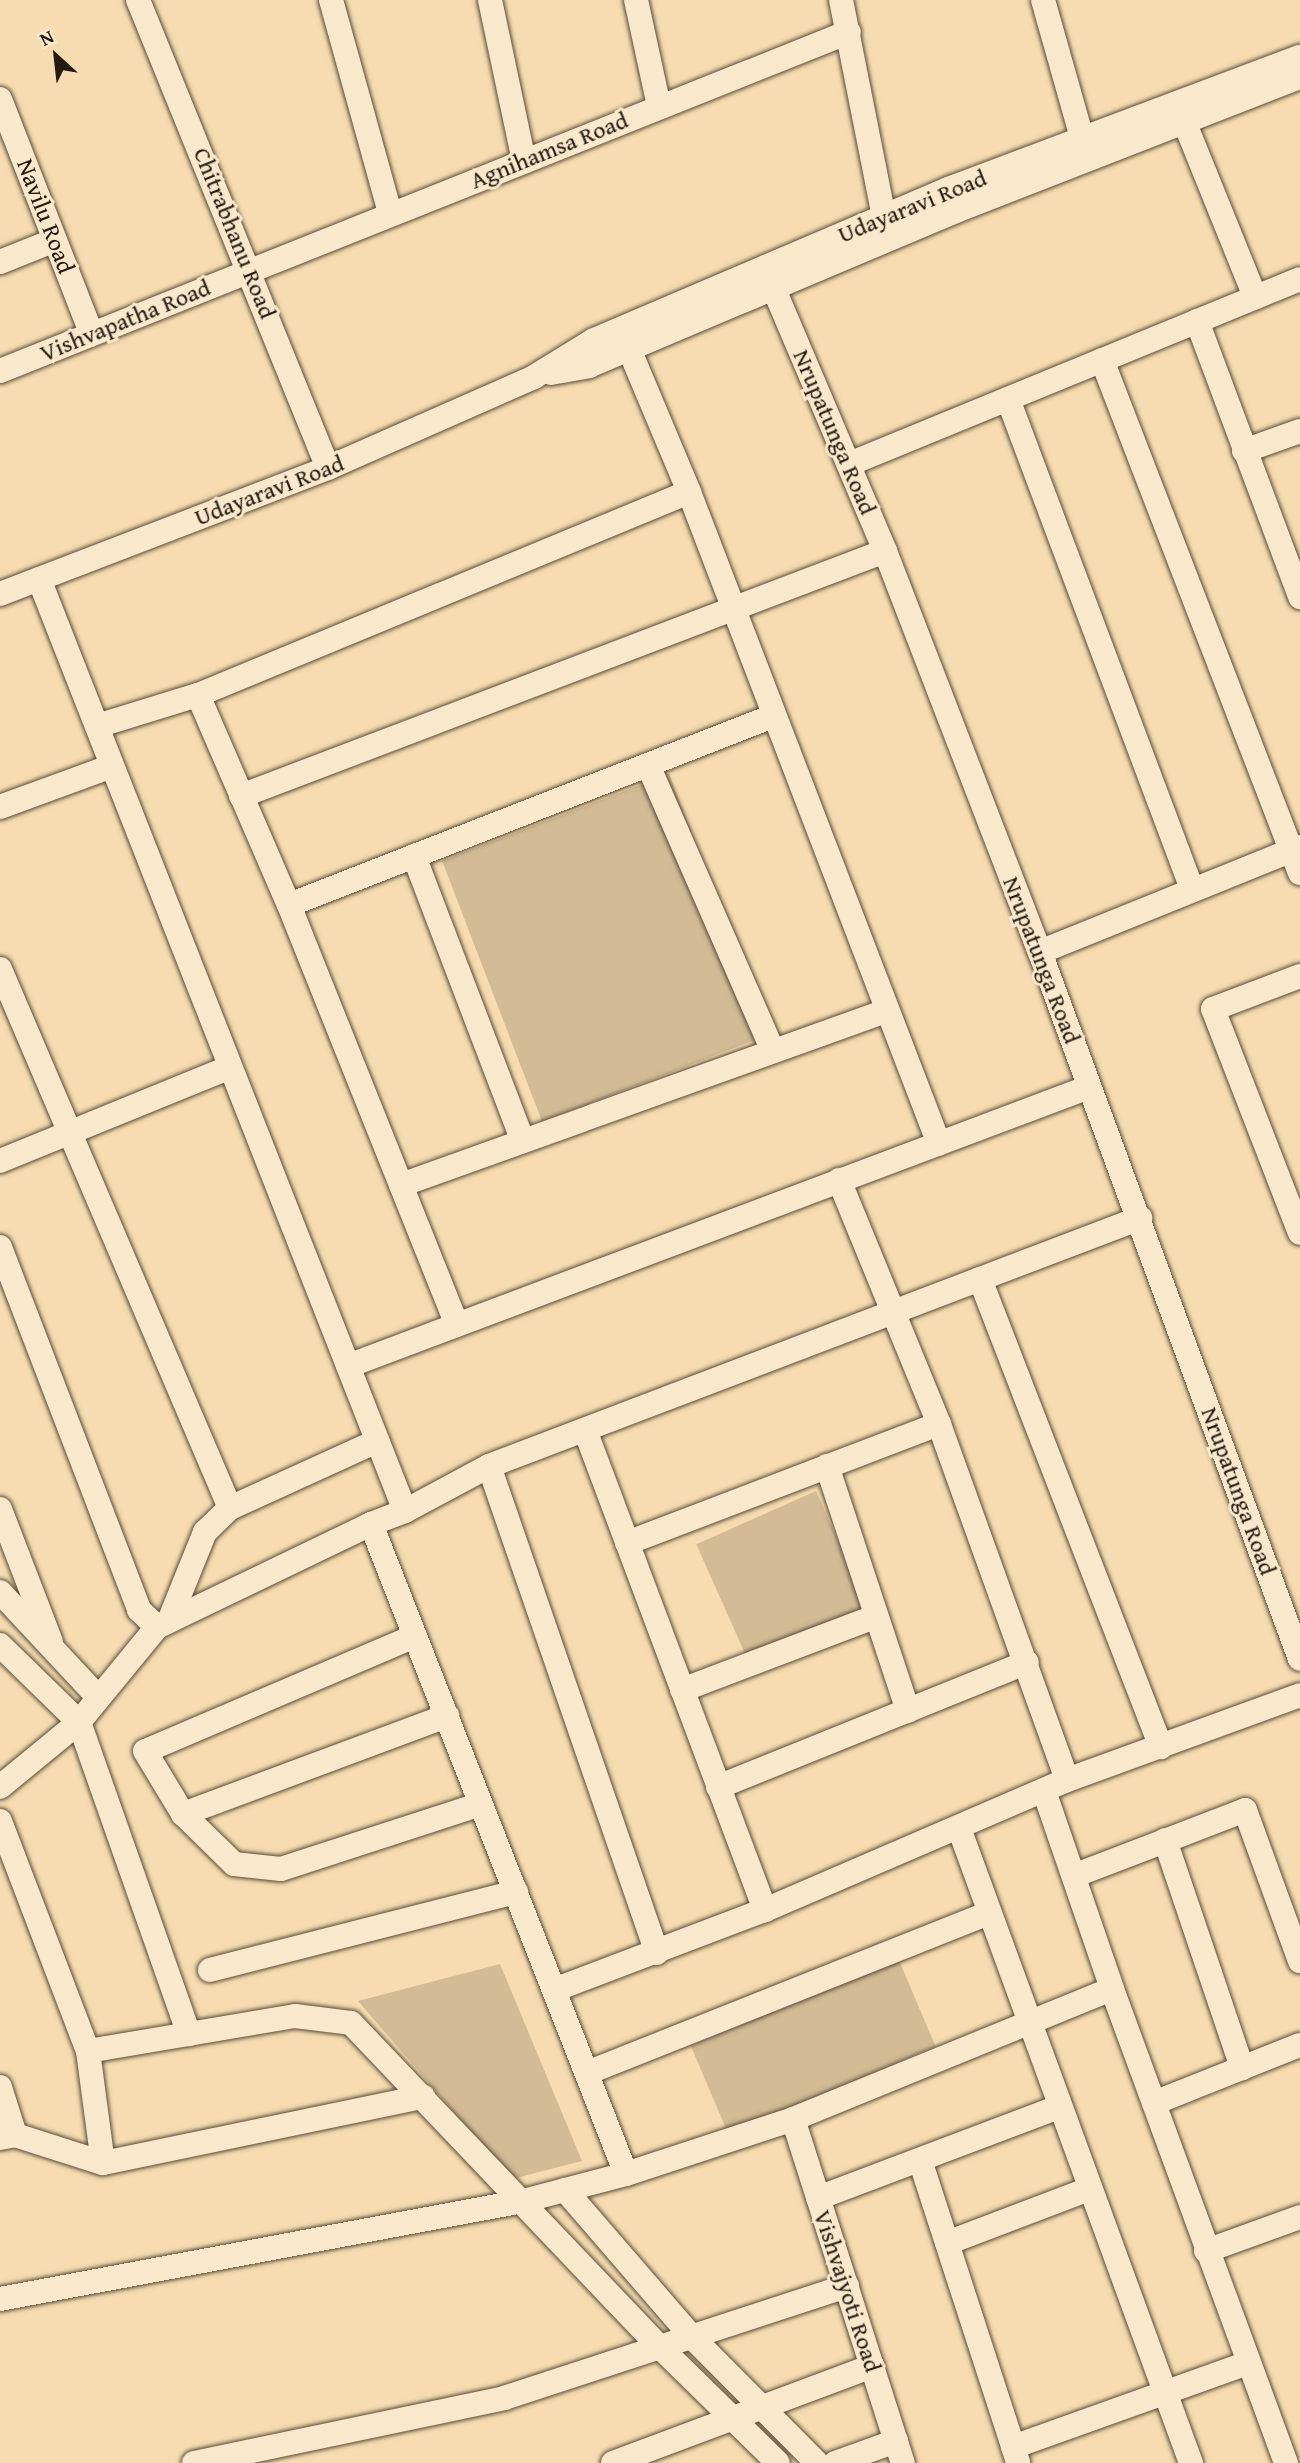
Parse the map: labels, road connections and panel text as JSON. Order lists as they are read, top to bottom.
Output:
{
  "streets": {
    "street": [
      "Agnihamsa Road",
      "Udayaravi Road",
      "Navilu Road",
      "Chitrabhanu Road",
      "Vishvapatha Road",
      "Nrupatunga Road",
      "Vishvajyoti Road"
    ]
  },
  "crossings": [
    ["Agnihamsa Road", "Chitrabhanu Road"],
    ["Agnihamsa Road", "Vishvapatha Road"],
    ["Udayaravi Road", "Chitrabhanu Road"],
    ["Udayaravi Road", "Nrupatunga Road"],
    ["Navilu Road", "Vishvapatha Road"],
    ["Chitrabhanu Road", "Vishvapatha Road"]
  ],
  "north": "top left"
}
